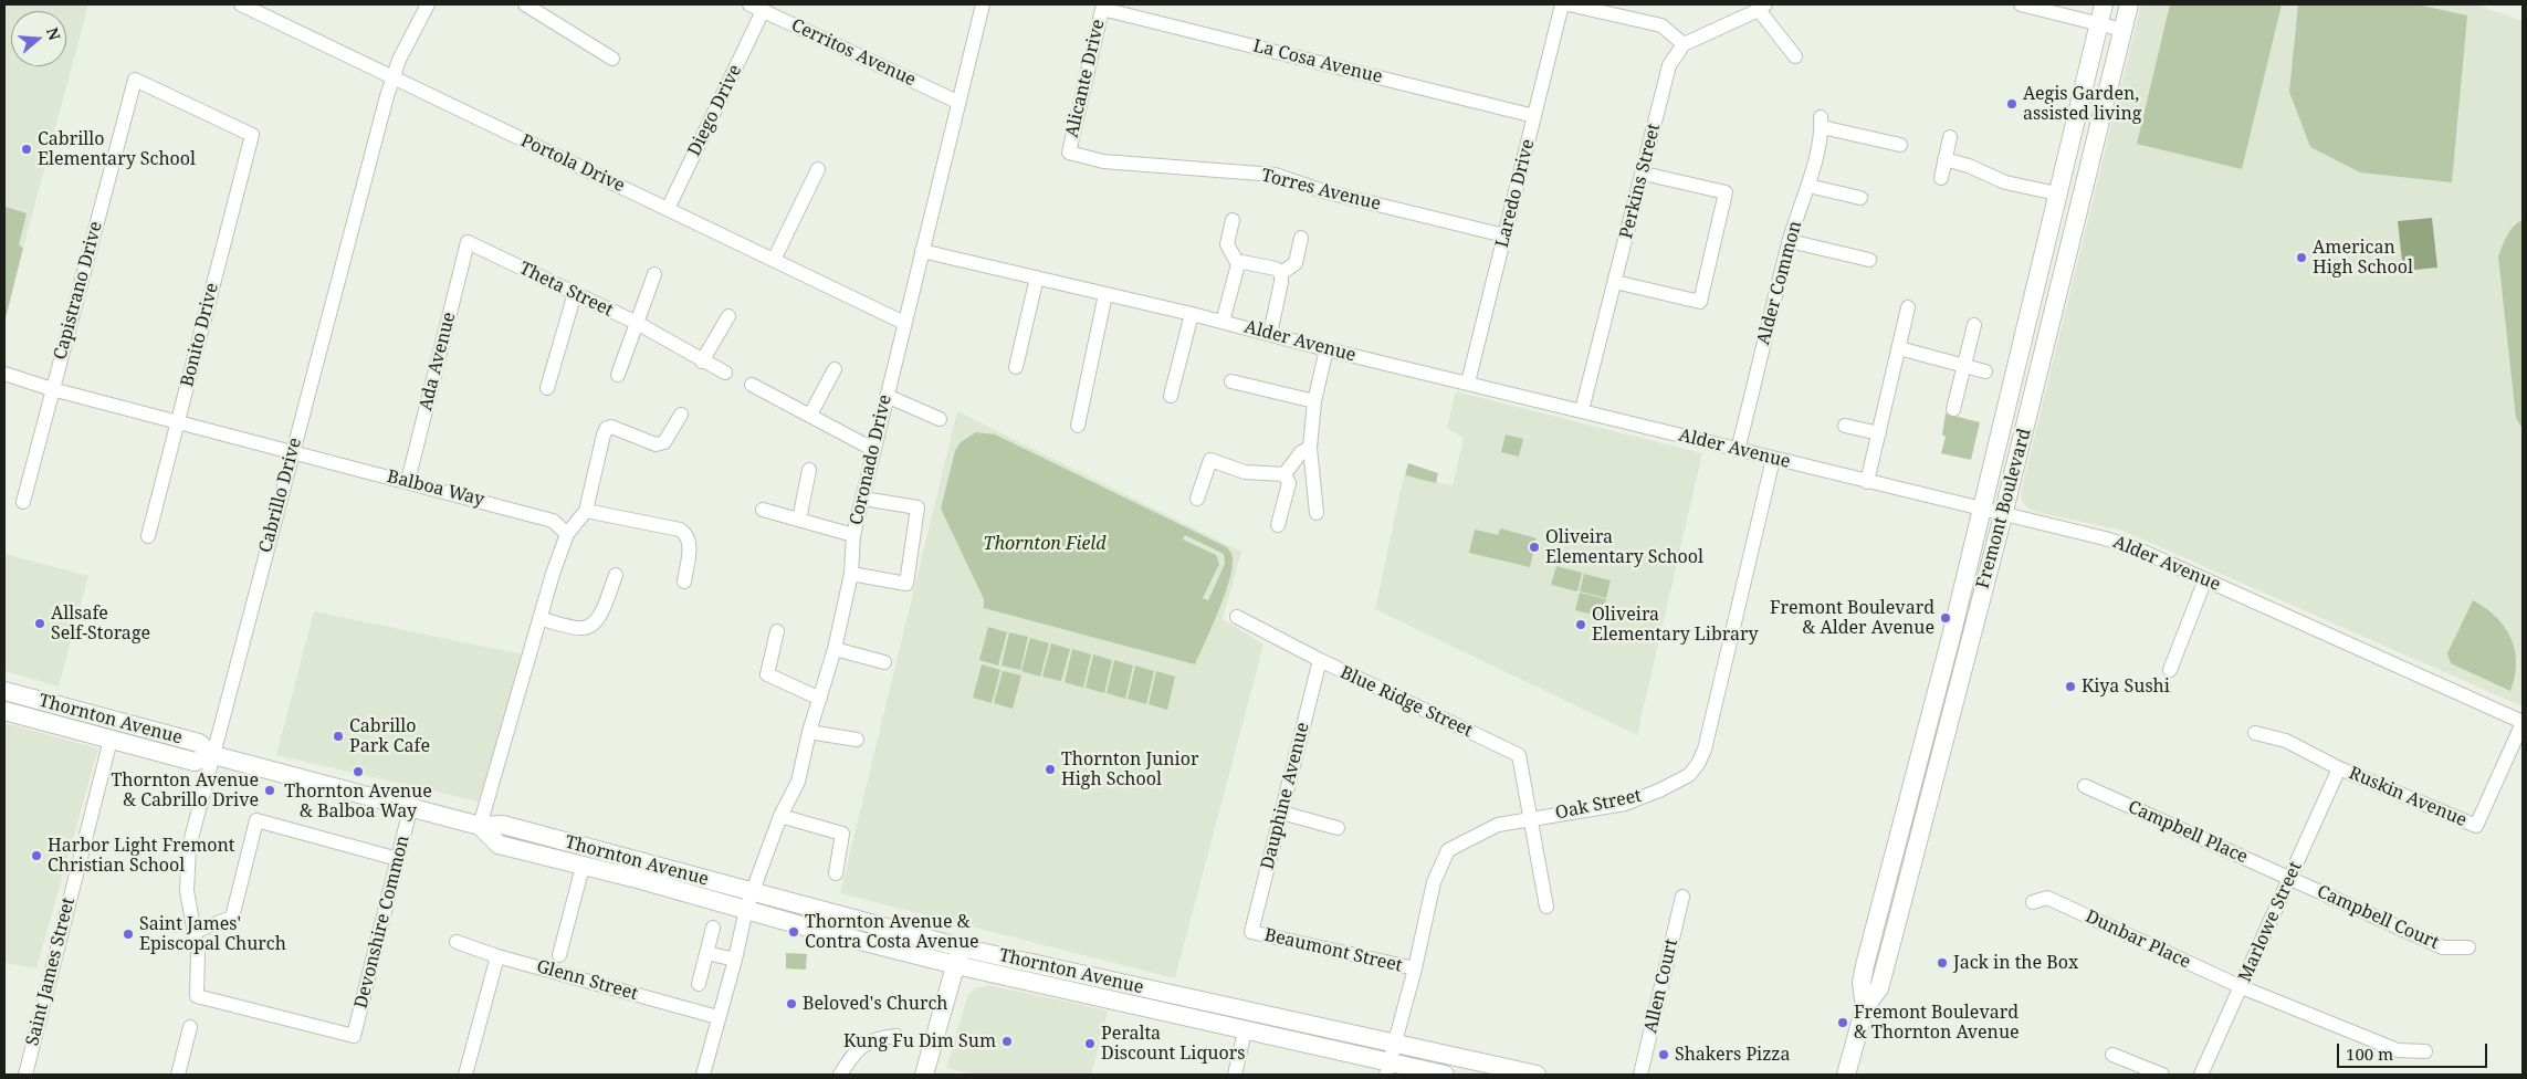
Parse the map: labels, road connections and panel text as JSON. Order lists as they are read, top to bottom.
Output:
{
  "streets": {
    "main road": ["Fremont Boulevard", "Thornton Avenue"],
    "street": [
      "Cerritos Avenue",
      "La Cosa Avenue",
      "Alicante Drive",
      "Diego Drive",
      "Portola Drive",
      "Perkins Street",
      "Torres Avenue",
      "Laredo Drive",
      "Alder Common",
      "Theta Street",
      "Capistrano Drive",
      "Bonito Drive",
      "Alder Avenue",
      "Ada Avenue",
      "Coronado Drive",
      "Balboa Way",
      "Cabrillo Drive",
      "Blue Ridge Street",
      "Dauphine Avenue",
      "Ruskin Avenue",
      "Oak Street",
      "Campbell Place",
      "Campbell Court",
      "Devonshire Common",
      "Marlowe Street",
      "Dunbar Place",
      "Beaumont Street",
      "Saint James Street",
      "Glenn Street",
      "Allen Court"
    ]
  },
  "crossings": [
    ["Cerritos Avenue", "Diego Drive"],
    ["Cerritos Avenue", "Coronado Drive"],
    ["La Cosa Avenue", "Alicante Drive"],
    ["La Cosa Avenue", "Laredo Drive"],
    ["Alicante Drive", "Torres Avenue"],
    ["Diego Drive", "Portola Drive"],
    ["Portola Drive", "Coronado Drive"],
    ["Portola Drive", "Cabrillo Drive"],
    ["Perkins Street", "Alder Avenue"],
    ["Torres Avenue", "Laredo Drive"],
    ["Laredo Drive", "Alder Avenue"],
    ["Alder Common", "Alder Avenue"],
    ["Theta Street", "Ada Avenue"],
    ["Capistrano Drive", "Bonito Drive"],
    ["Capistrano Drive", "Balboa Way"],
    ["Bonito Drive", "Balboa Way"],
    ["Alder Avenue", "Coronado Drive"],
    ["Alder Avenue", "Fremont Boulevard"],
    ["Alder Avenue", "Ruskin Avenue"],
    ["Alder Avenue", "Oak Street"],
    ["Ada Avenue", "Balboa Way"],
    ["Coronado Drive", "Thornton Avenue"],
    ["Coronado Drive", "Glenn Street"],
    ["Balboa Way", "Cabrillo Drive"],
    ["Cabrillo Drive", "Thornton Avenue"],
    ["Cabrillo Drive", "Devonshire Common"],
    ["Blue Ridge Street", "Dauphine Avenue"],
    ["Blue Ridge Street", "Oak Street"],
    ["Thornton Avenue", "Oak Street"],
    ["Thornton Avenue", "Devonshire Common"],
    ["Thornton Avenue", "Saint James Street"],
    ["Dauphine Avenue", "Beaumont Street"],
    ["Ruskin Avenue", "Marlowe Street"],
    ["Oak Street", "Beaumont Street"],
    ["Campbell Place", "Campbell Court"],
    ["Campbell Place", "Marlowe Street"],
    ["Campbell Court", "Marlowe Street"],
    ["Marlowe Street", "Dunbar Place"]
  ],
  "parks": ["Thornton Field"],
  "places": [
    "Aegis Garden, assisted living",
    "Cabrillo Elementary School",
    "American High School",
    "Oliveira Elementary School",
    "Fremont Boulevard & Alder Avenue",
    "Allsafe Self-Storage",
    "Oliveira Elementary Library",
    "Kiya Sushi",
    "Cabrillo Park Cafe",
    "Thornton Junior High School",
    "Thornton Avenue & Balboa Way",
    "Thornton Avenue & Cabrillo Drive",
    "Harbor Light Fremont Christian School",
    "Thornton Avenue & Contra Costa Avenue",
    "Saint James' Episcopal Church",
    "Jack in the Box",
    "Beloved's Church",
    "Fremont Boulevard & Thornton Avenue",
    "Kung Fu Dim Sum",
    "Peralta Discount Liquors",
    "Shakers Pizza"
  ],
  "scale_bar": "100 m",
  "north": "right"
}
